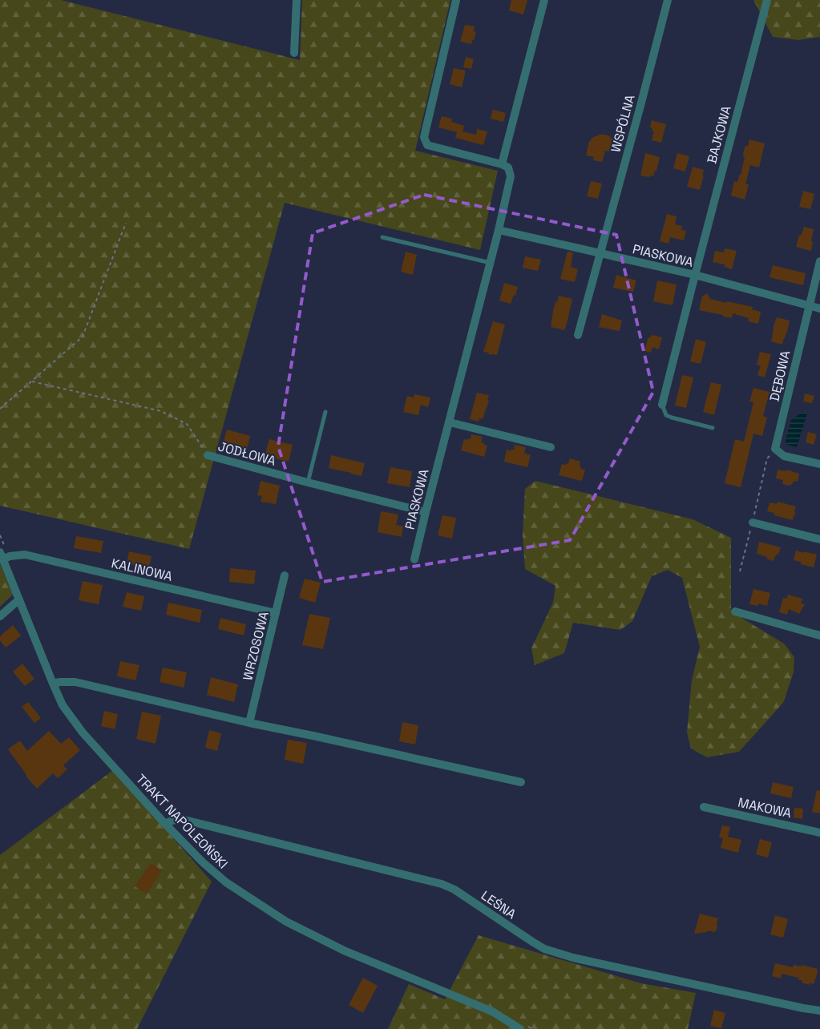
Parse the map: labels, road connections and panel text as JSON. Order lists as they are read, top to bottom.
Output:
{
  "streets": {
    "street": [
      "WSPÓLNA",
      "BAJKOWA",
      "PIASKOWA",
      "DĘBOWA",
      "JODŁOWA",
      "KALINOWA",
      "WRZOSOWA",
      "MAKOWA",
      "TRAKT NAPOLEOŃSKI",
      "LEŚNA"
    ]
  },
  "crossings": [
    ["WSPÓLNA", "PIASKOWA"],
    ["BAJKOWA", "PIASKOWA"],
    ["PIASKOWA", "DĘBOWA"],
    ["PIASKOWA", "JODŁOWA"],
    ["KALINOWA", "WRZOSOWA"],
    ["KALINOWA", "TRAKT NAPOLEOŃSKI"],
    ["TRAKT NAPOLEOŃSKI", "LEŚNA"]
  ]
}
